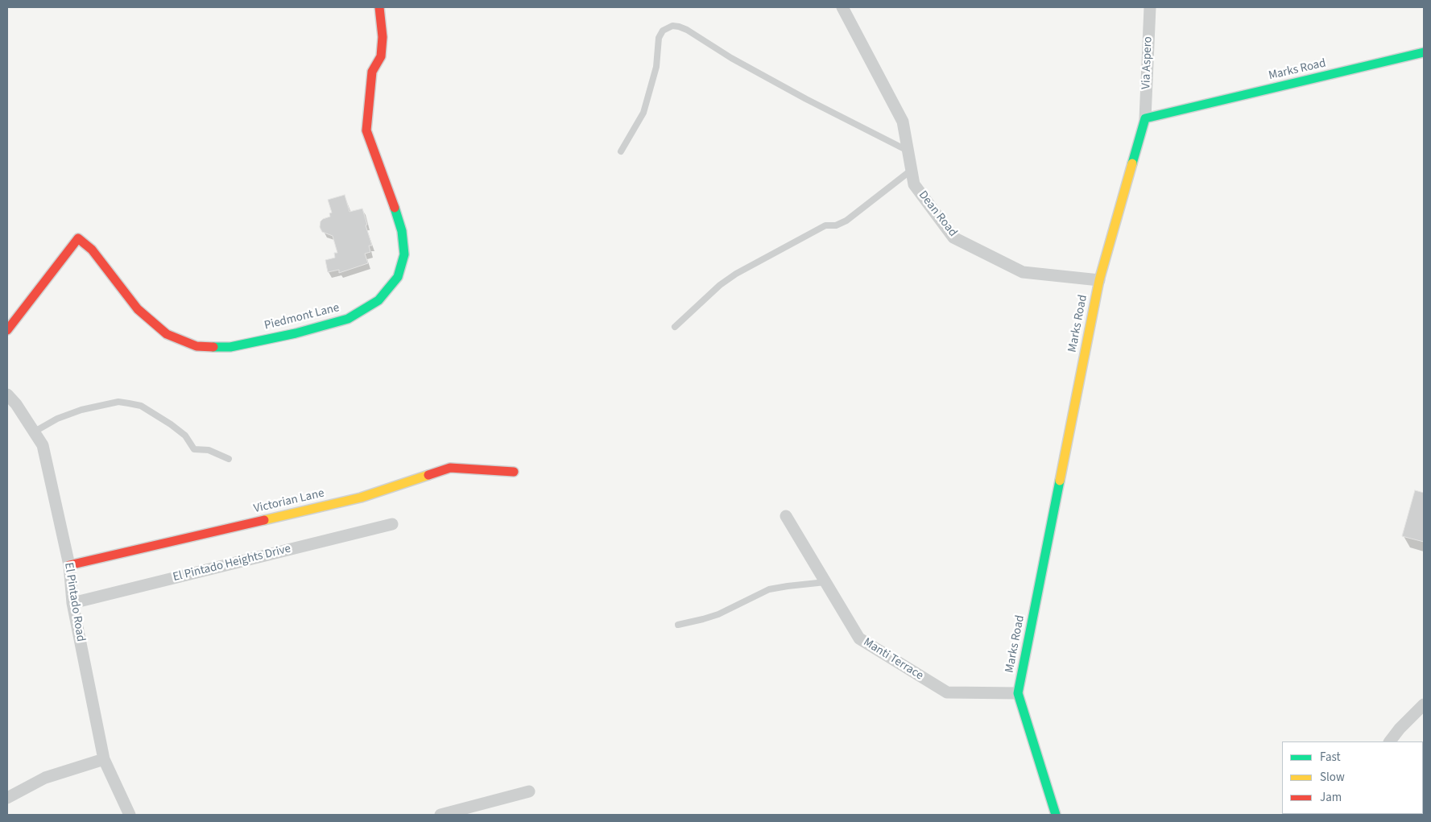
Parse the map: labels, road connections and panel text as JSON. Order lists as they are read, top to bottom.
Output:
{
  "streets": {
    "street": [
      "Via Aspero",
      "Marks Road",
      "Dean Road",
      "Piedmont Lane",
      "Victorian Lane",
      "El Pintado Heights Drive",
      "El Pintado Road",
      "Manti Terrace"
    ]
  },
  "crossings": [
    ["Via Aspero", "Marks Road"],
    ["Marks Road", "Dean Road"],
    ["Marks Road", "Manti Terrace"],
    ["Victorian Lane", "El Pintado Road"],
    ["El Pintado Heights Drive", "El Pintado Road"]
  ],
  "legend": ["Fast", "Slow", "Jam"]
}
